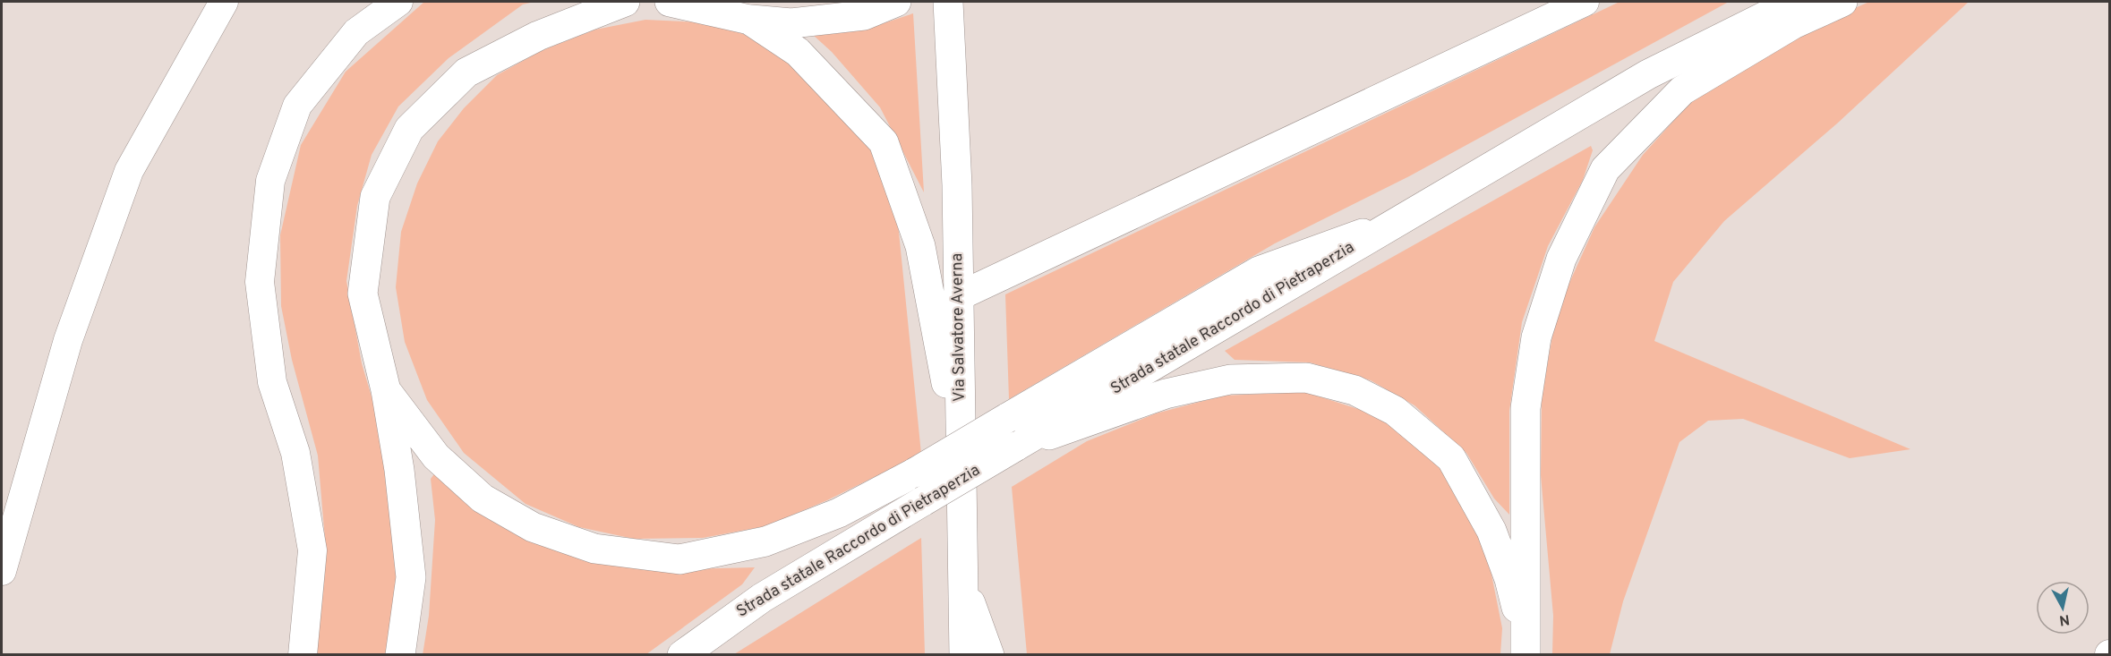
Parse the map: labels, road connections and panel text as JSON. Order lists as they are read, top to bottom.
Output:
{
  "streets": {
    "main road": ["Strada statale Raccordo di Pietraperzia", "Via Salvatore Averna"]
  },
  "north": "bottom"
}
